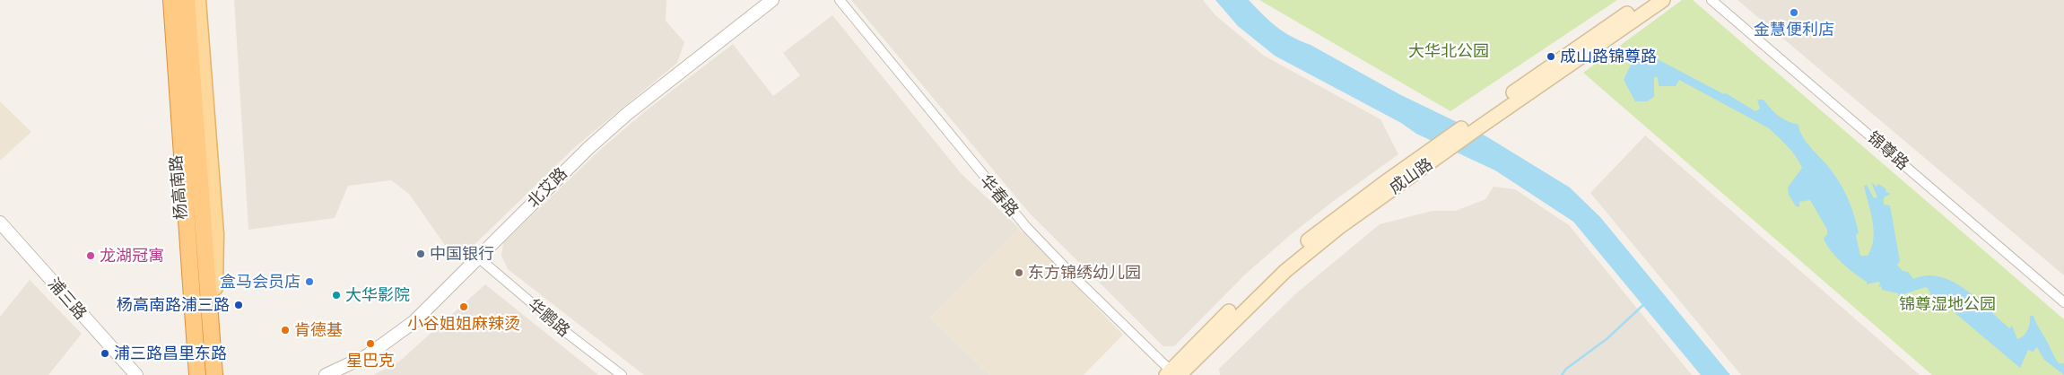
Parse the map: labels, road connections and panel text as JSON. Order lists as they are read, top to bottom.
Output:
{
  "streets": {
    "highway": ["杨高南路"],
    "main road": ["成山路"],
    "street": [
      "锦尊路",
      "北艾路",
      "华春路",
      "浦三路",
      "华鹏路"
    ]
  },
  "crossings": [
    ["成山路", "华春路"],
    ["北艾路", "华鹏路"]
  ],
  "parks": ["大华北公园", "锦尊湿地公园"],
  "places": [
    "金慧便利店",
    "成山路锦尊路",
    "中国银行",
    "龙湖冠寓",
    "东方锦绣幼儿园",
    "盒马会员店",
    "大华影院",
    "杨高南路浦三路",
    "小谷姐姐麻辣烫",
    "肯德基",
    "星巴克",
    "浦三路昌里东路"
  ]
}
